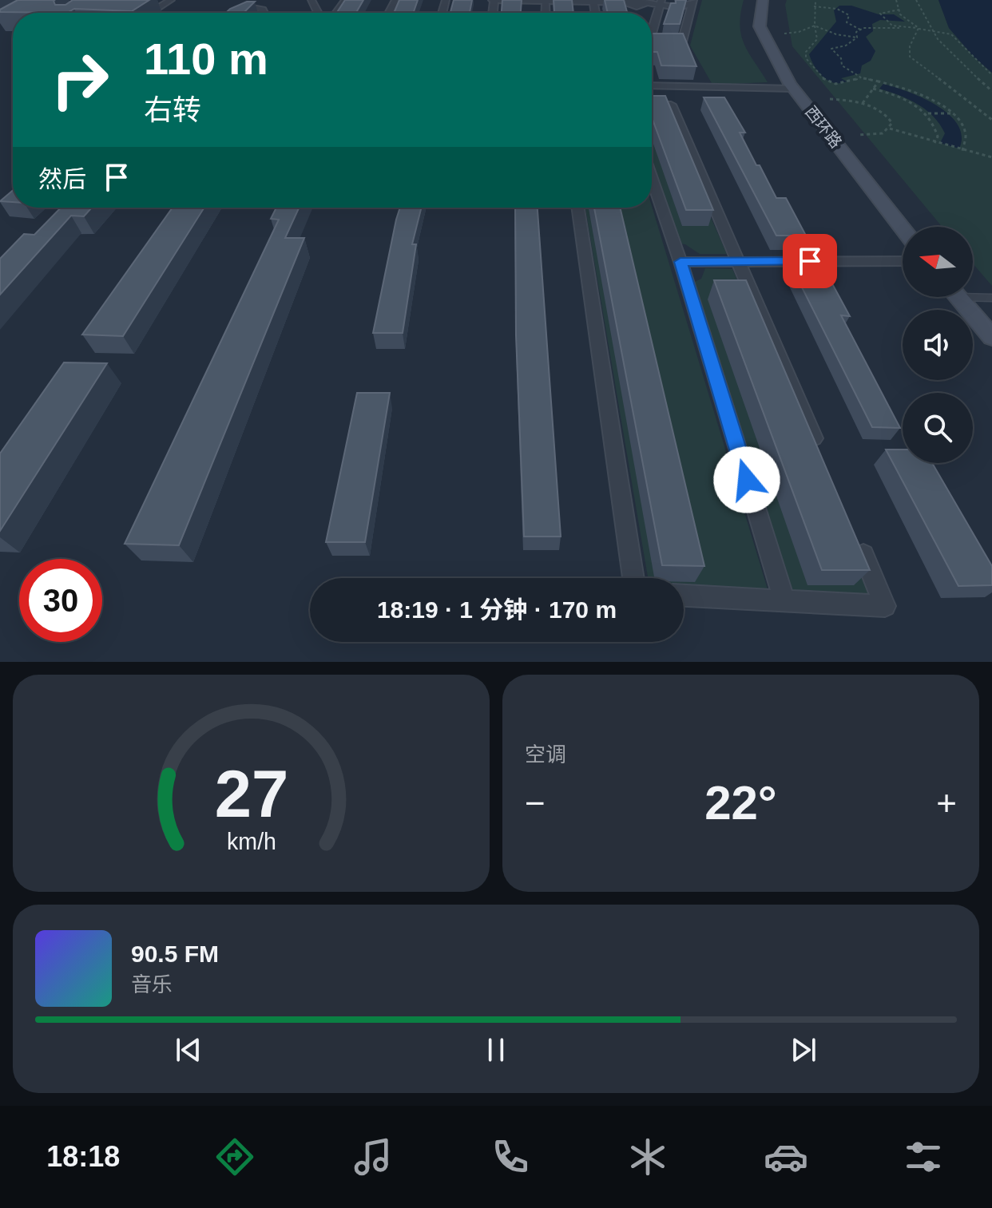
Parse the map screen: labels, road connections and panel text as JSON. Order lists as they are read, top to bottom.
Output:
{
  "streets": {
    "main road": ["西环路"]
  },
  "north": "left",
  "page": {
    "turn": ["110 m", "右转"],
    "then": "然后",
    "limit": "30",
    "trip": "18:19 · 1 分钟 · 170 m",
    "tile": "空调",
    "heat": ["−", "22°", "+"],
    "song": ["90.5 FM", "音乐"],
    "tabs": "18:18",
    "gauge": ["27", "km/h"]
  }
}
